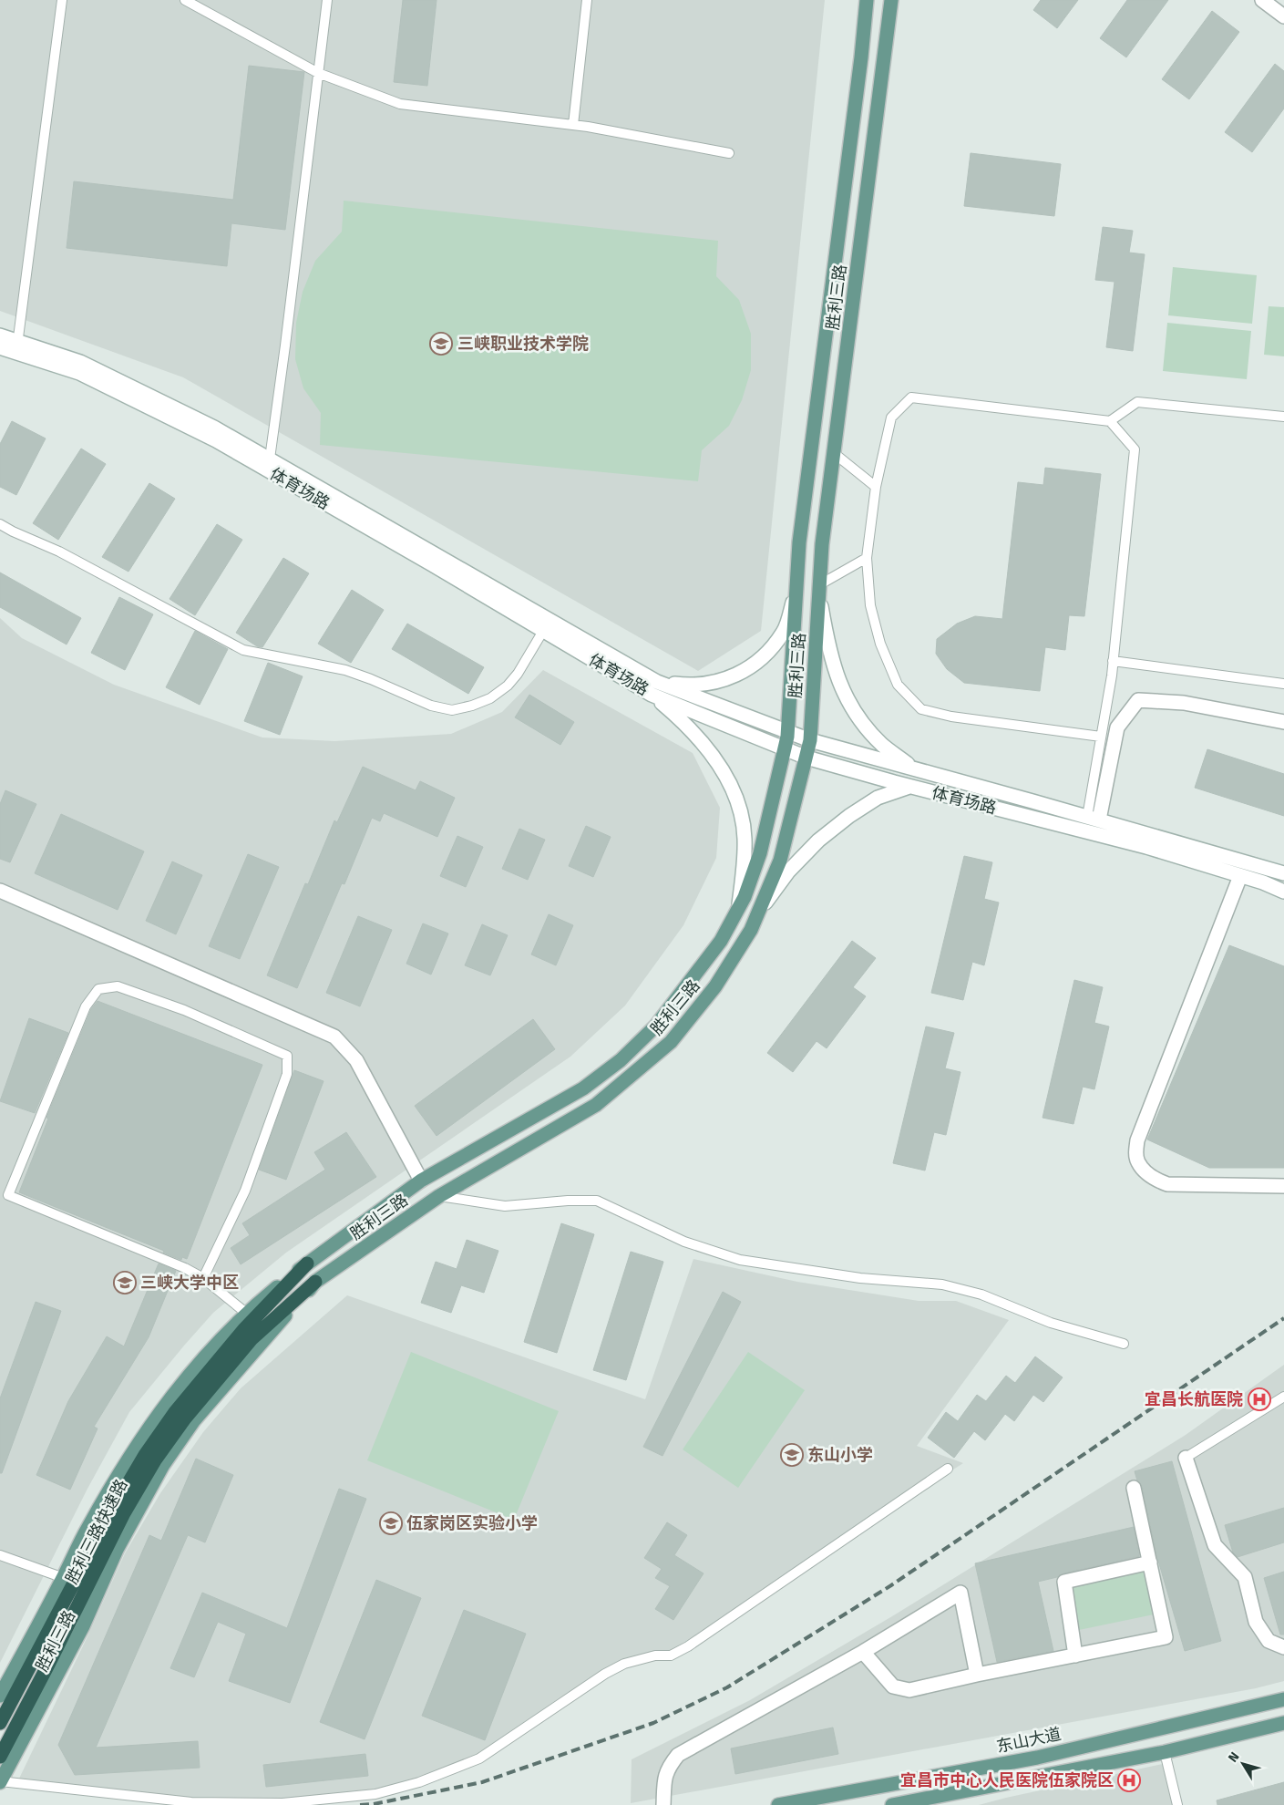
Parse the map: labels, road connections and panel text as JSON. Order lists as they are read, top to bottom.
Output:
{
  "streets": {
    "highway": ["胜利三路快速路"],
    "main road": ["胜利三路", "体育场路", "东山大道"]
  },
  "crossings": [
    ["胜利三路", "体育场路"]
  ],
  "places": {
    "school or university": [
      "三峡职业技术学院",
      "三峡大学中区",
      "东山小学",
      "伍家岗区实验小学"
    ],
    "hospital": ["宜昌长航医院", "宜昌市中心人民医院伍家院区"]
  },
  "north": "top left"
}
